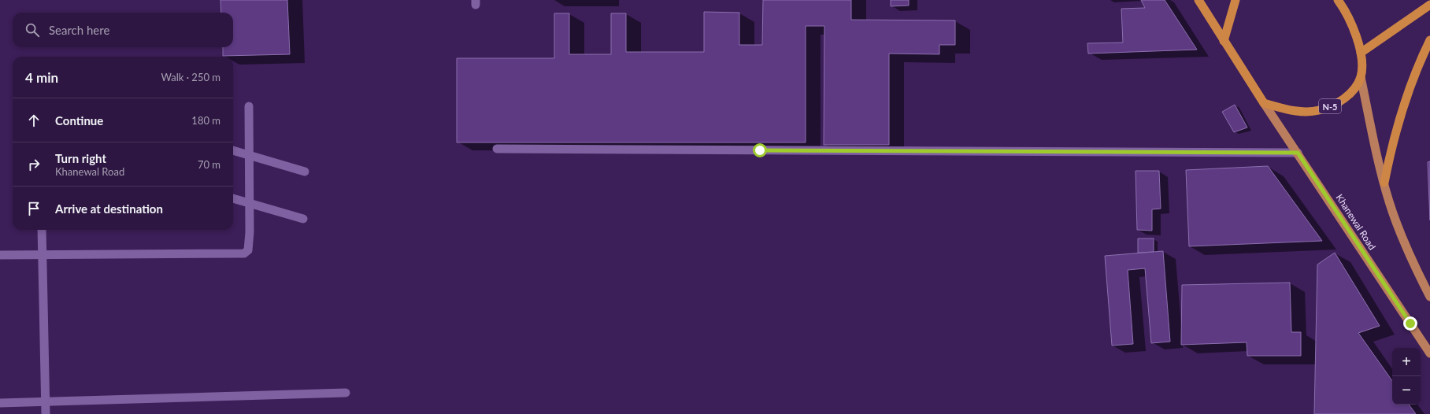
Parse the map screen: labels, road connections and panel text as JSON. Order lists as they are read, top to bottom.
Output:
{
  "streets": {
    "highway": ["N-5"],
    "main road": ["Khanewal Road"]
  },
  "crossings": [
    ["N-5", "Khanewal Road"]
  ],
  "page": {
    "search": "Search here",
    "heading": ["4 min", "Walk · 250 m"],
    "list": [
      ["Continue", "180 m"],
      ["Turn right", "Khanewal Road", "70 m"],
      "Arrive at destination"
    ],
    "map_buttons": ["+", "−"]
  }
}
